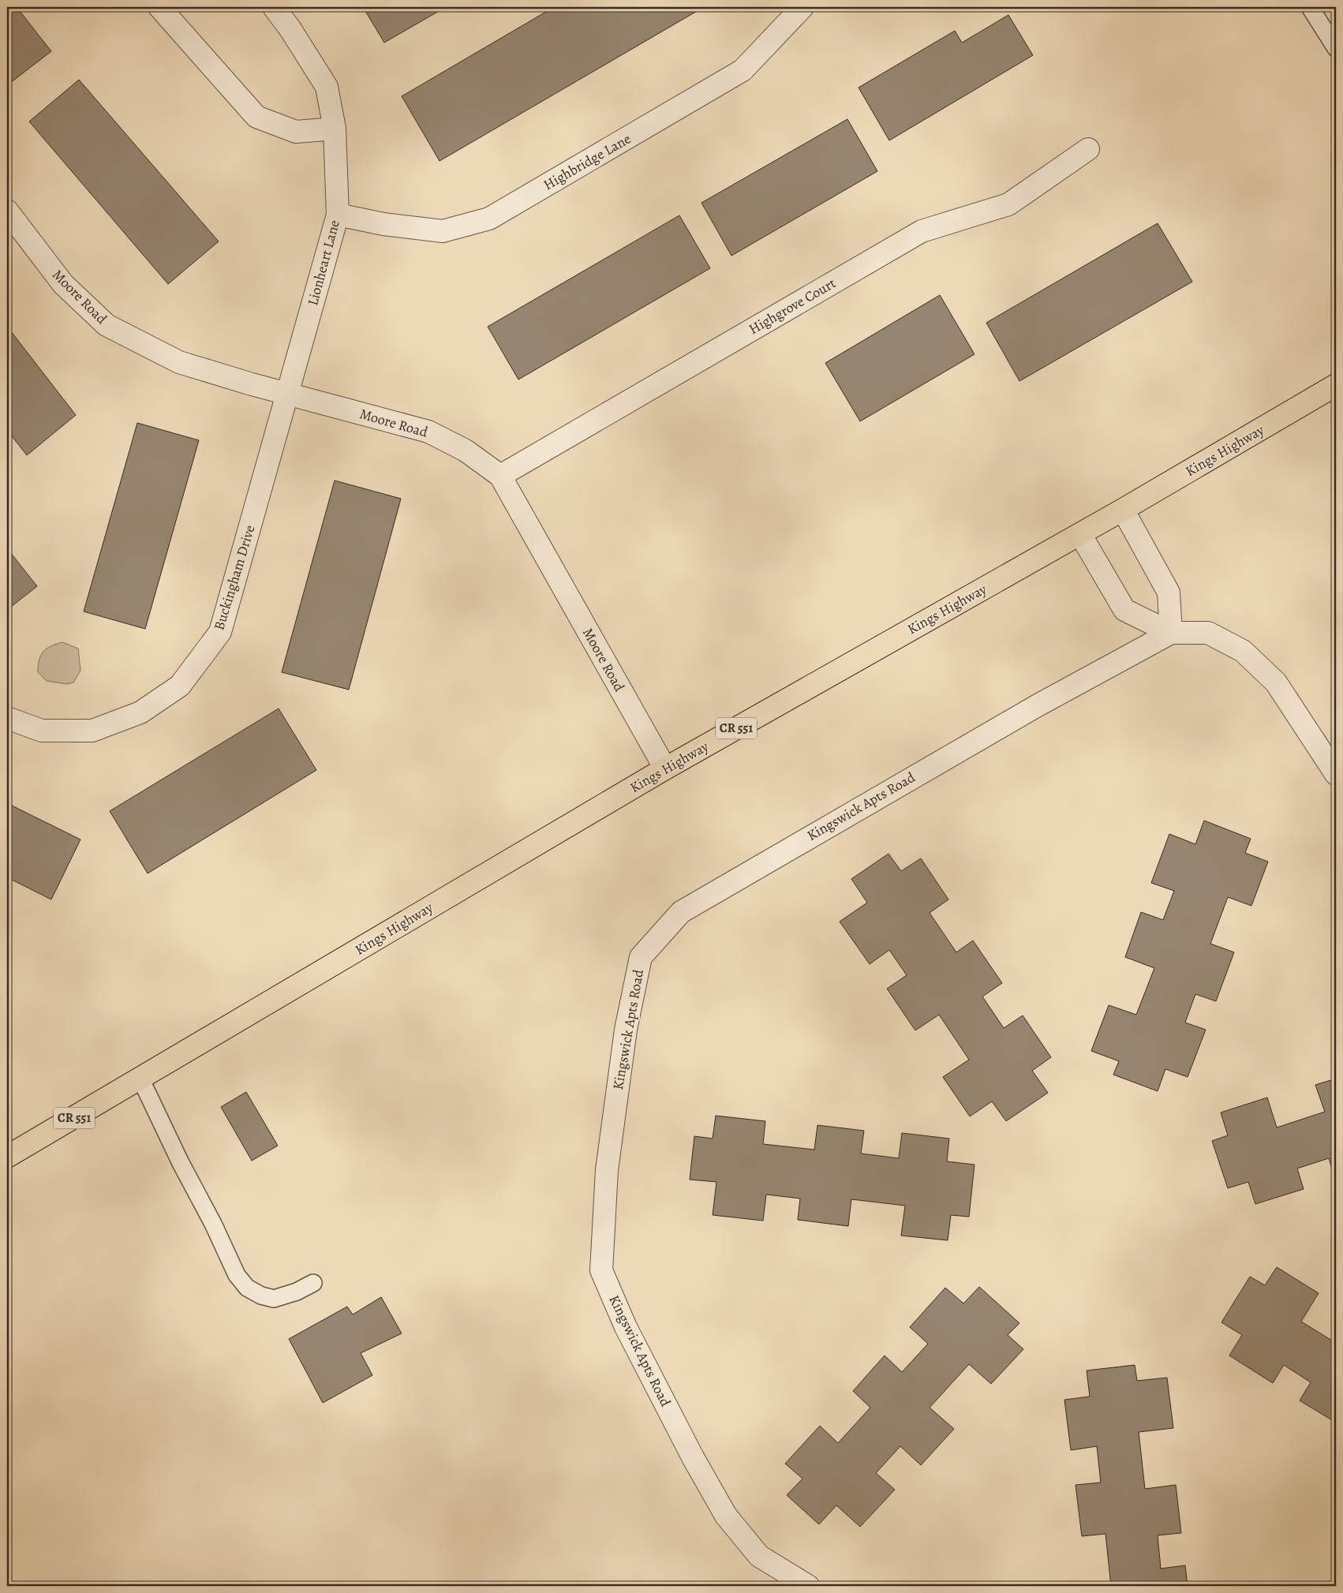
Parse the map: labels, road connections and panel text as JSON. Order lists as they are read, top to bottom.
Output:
{
  "streets": {
    "main road": ["Kings Highway", "CR 551"],
    "street": [
      "Highbridge Lane",
      "Lionheart Lane",
      "Moore Road",
      "Highgrove Court",
      "Buckingham Drive",
      "Kingswick Apts Road"
    ]
  },
  "crossings": [
    ["Highbridge Lane", "Lionheart Lane"],
    ["Lionheart Lane", "Moore Road"],
    ["Lionheart Lane", "Buckingham Drive"],
    ["Moore Road", "Highgrove Court"],
    ["Moore Road", "Kings Highway"],
    ["Moore Road", "Buckingham Drive"],
    ["Kings Highway", "Kingswick Apts Road"]
  ]
}
